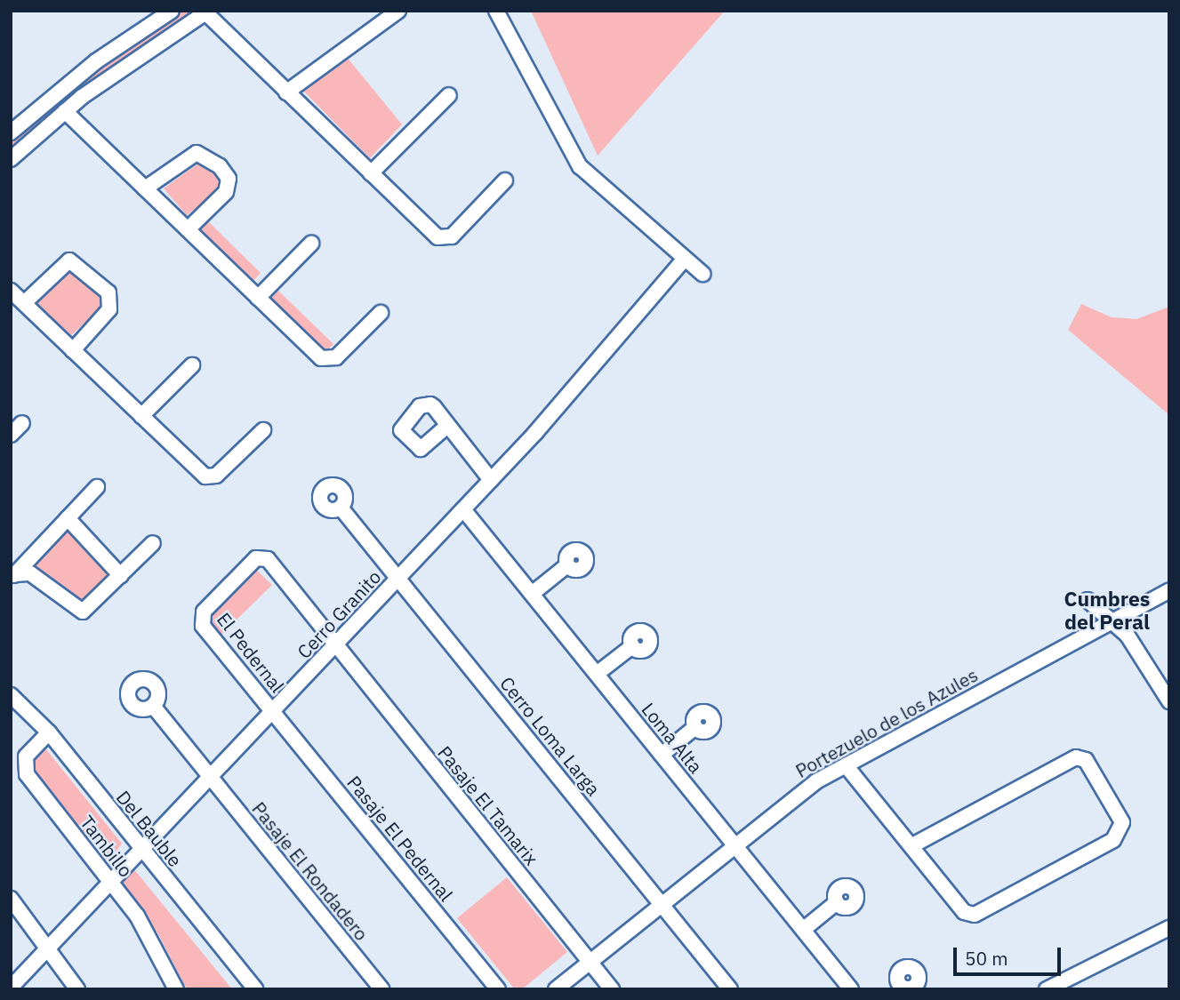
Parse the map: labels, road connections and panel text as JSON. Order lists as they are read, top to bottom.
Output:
{
  "streets": {
    "street": [
      "Cerro Granito",
      "El Pedernal",
      "Portezuelo de los Azules",
      "Cerro Loma Larga",
      "Loma Alta",
      "Pasaje El Tamarix",
      "Del Bauble",
      "Pasaje El Pedernal",
      "Tambillo",
      "Pasaje El Rondadero"
    ]
  },
  "crossings": [
    ["Cerro Granito", "El Pedernal"],
    ["Cerro Granito", "Cerro Loma Larga"],
    ["Cerro Granito", "Loma Alta"],
    ["Cerro Granito", "Pasaje El Tamarix"],
    ["Cerro Granito", "Del Bauble"],
    ["Cerro Granito", "Pasaje El Pedernal"],
    ["Cerro Granito", "Tambillo"],
    ["Cerro Granito", "Pasaje El Rondadero"],
    ["El Pedernal", "Pasaje El Tamarix"],
    ["El Pedernal", "Pasaje El Pedernal"],
    ["Portezuelo de los Azules", "Cerro Loma Larga"],
    ["Portezuelo de los Azules", "Loma Alta"],
    ["Portezuelo de los Azules", "Pasaje El Tamarix"],
    ["Del Bauble", "Tambillo"]
  ],
  "districts": ["Cumbres del Peral"],
  "scale_bar": "50 m"
}
